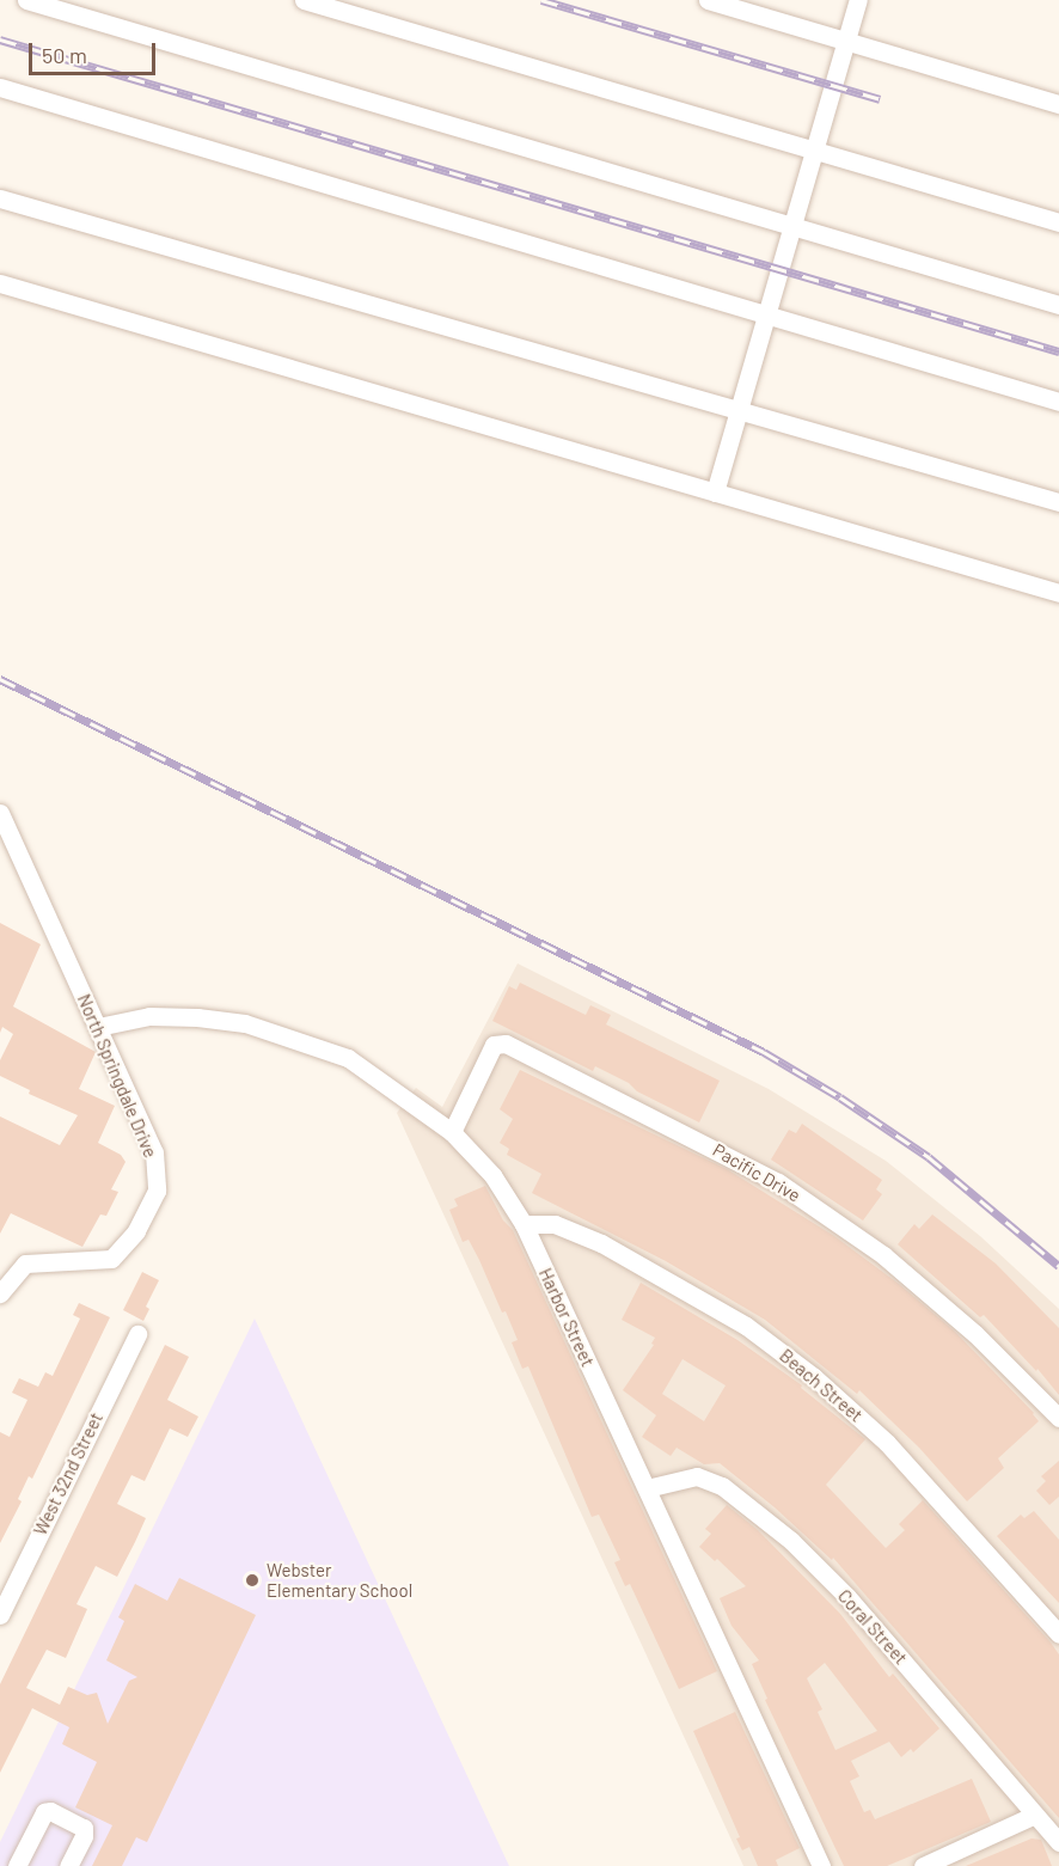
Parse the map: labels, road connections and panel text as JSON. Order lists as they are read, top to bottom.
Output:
{
  "streets": {
    "street": [
      "North Springdale Drive",
      "Pacific Drive",
      "Harbor Street",
      "Beach Street",
      "West 32nd Street",
      "Coral Street"
    ]
  },
  "crossings": [
    ["North Springdale Drive", "Harbor Street"],
    ["Pacific Drive", "Harbor Street"],
    ["Harbor Street", "Beach Street"],
    ["Harbor Street", "Coral Street"]
  ],
  "places": ["Webster Elementary School"],
  "scale_bar": "50 m"
}
